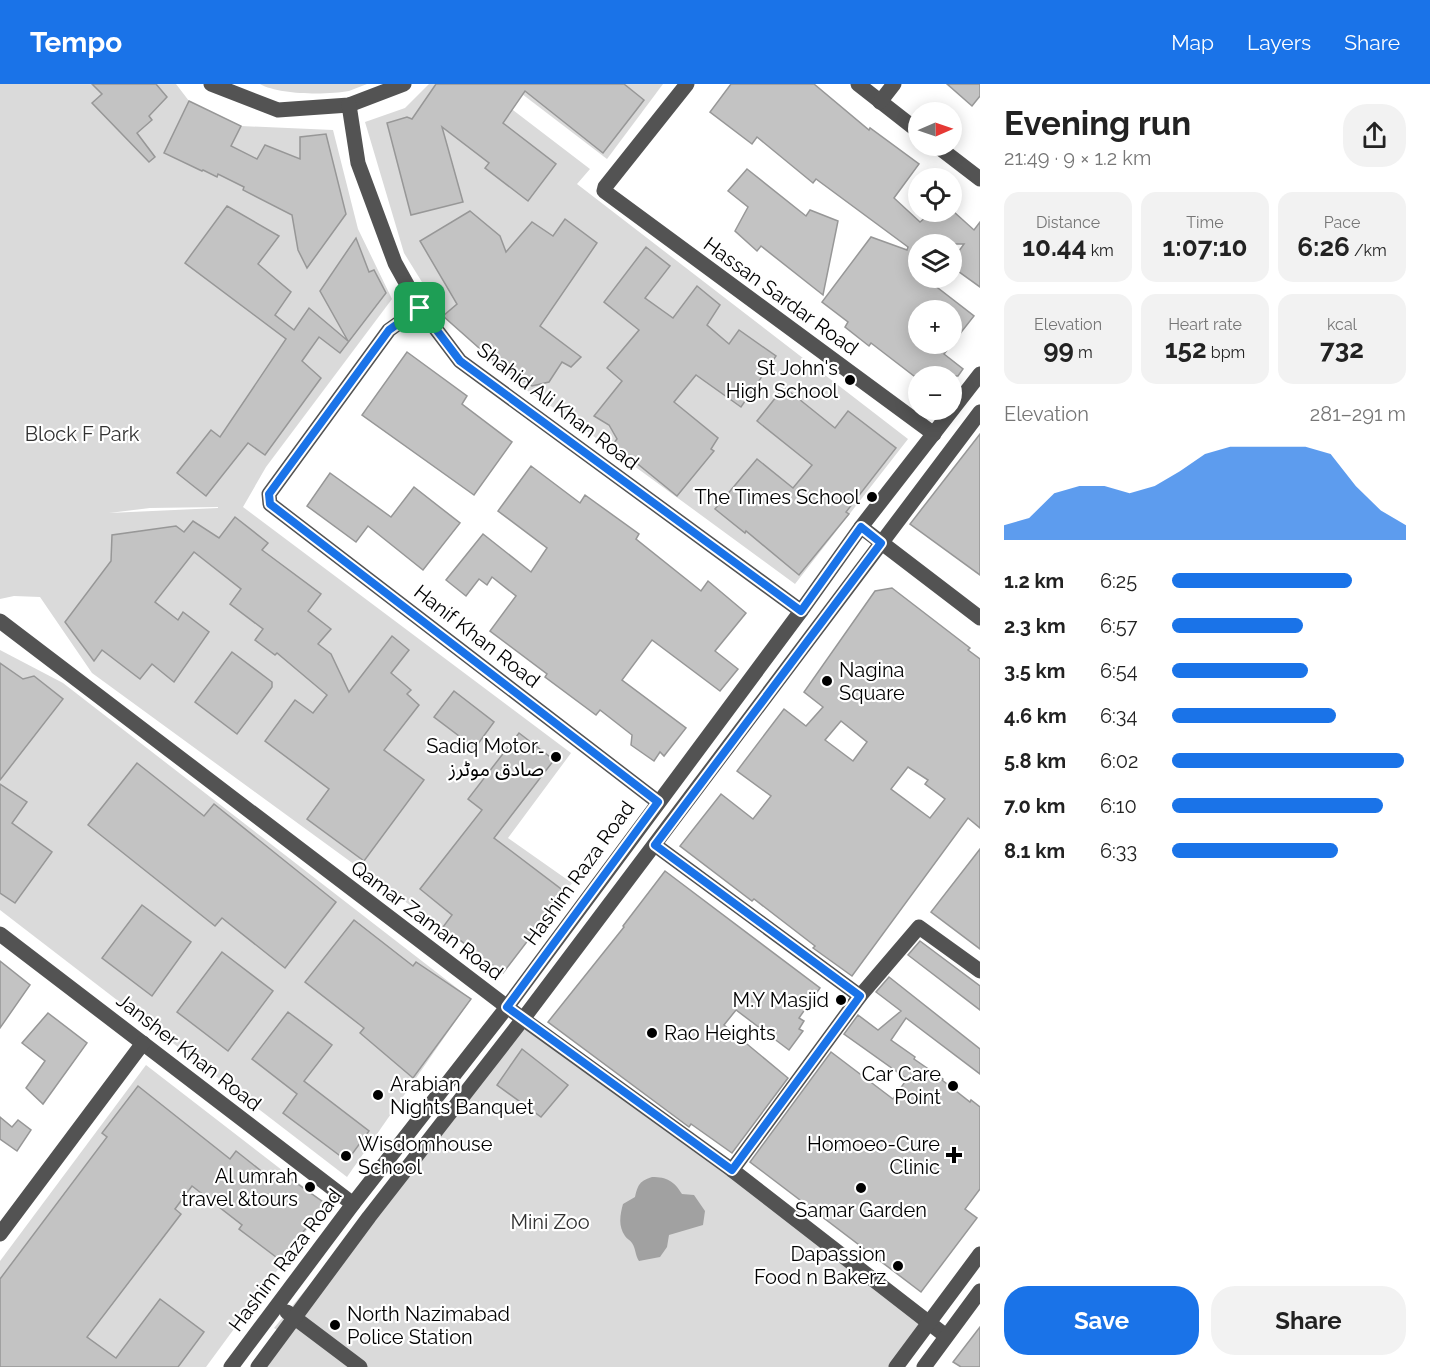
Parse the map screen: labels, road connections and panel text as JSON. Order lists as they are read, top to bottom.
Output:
{
  "streets": {
    "street": [
      "Hassan Sardar Road",
      "Shahid Ali Khan Road",
      "Hanif Khan Road",
      "Hashim Raza Road",
      "Qamar Zaman Road",
      "Jansher Khan Road"
    ]
  },
  "crossings": [
    ["Hassan Sardar Road", "Hashim Raza Road"],
    ["Shahid Ali Khan Road", "Hanif Khan Road"],
    ["Shahid Ali Khan Road", "Hashim Raza Road"],
    ["Hanif Khan Road", "Hashim Raza Road"],
    ["Hashim Raza Road", "Qamar Zaman Road"],
    ["Hashim Raza Road", "Jansher Khan Road"]
  ],
  "parks": ["Block F Park", "Mini Zoo"],
  "places": {
    "other": [
      "St John's High School",
      "The Times School",
      "Nagina Square",
      "Sadiq Motor۔ صادق موٹرز",
      "M.Y Masjid",
      "Rao Heights",
      "Car Care Point",
      "Arabian Nights Banquet",
      "Wisdomhouse School",
      "Al umrah travel &tours",
      "Samar Garden",
      "Dapassion Food n Bakerz",
      "North Nazimabad Police Station"
    ],
    "health": ["Homoeo-Cure Clinic"]
  },
  "north": "right",
  "page": {
    "header": "Tempo",
    "nav": ["Map", "Layers", "Share"],
    "heading": ["Evening run", "21:49 · 9 × 1.2 km"],
    "map_buttons": ["+", "−"],
    "stats": [
      ["Distance", "10.44 km"],
      ["Time", "1:07:10"],
      ["Pace", "6:26 /km"],
      ["Elevation", "99 m"],
      ["Heart rate", "152 bpm"],
      ["kcal", "732"]
    ],
    "chart": ["Elevation", "281–291 m"],
    "list": [
      {
        "name": "1.2 km",
        "note": "6:25"
      },
      {
        "name": "2.3 km",
        "note": "6:57"
      },
      {
        "name": "3.5 km",
        "note": "6:54"
      },
      {
        "name": "4.6 km",
        "note": "6:34"
      },
      {
        "name": "5.8 km",
        "note": "6:02"
      },
      {
        "name": "7.0 km",
        "note": "6:10"
      },
      {
        "name": "8.1 km",
        "note": "6:33"
      }
    ],
    "buttons": ["Save", "Share"]
  }
}
